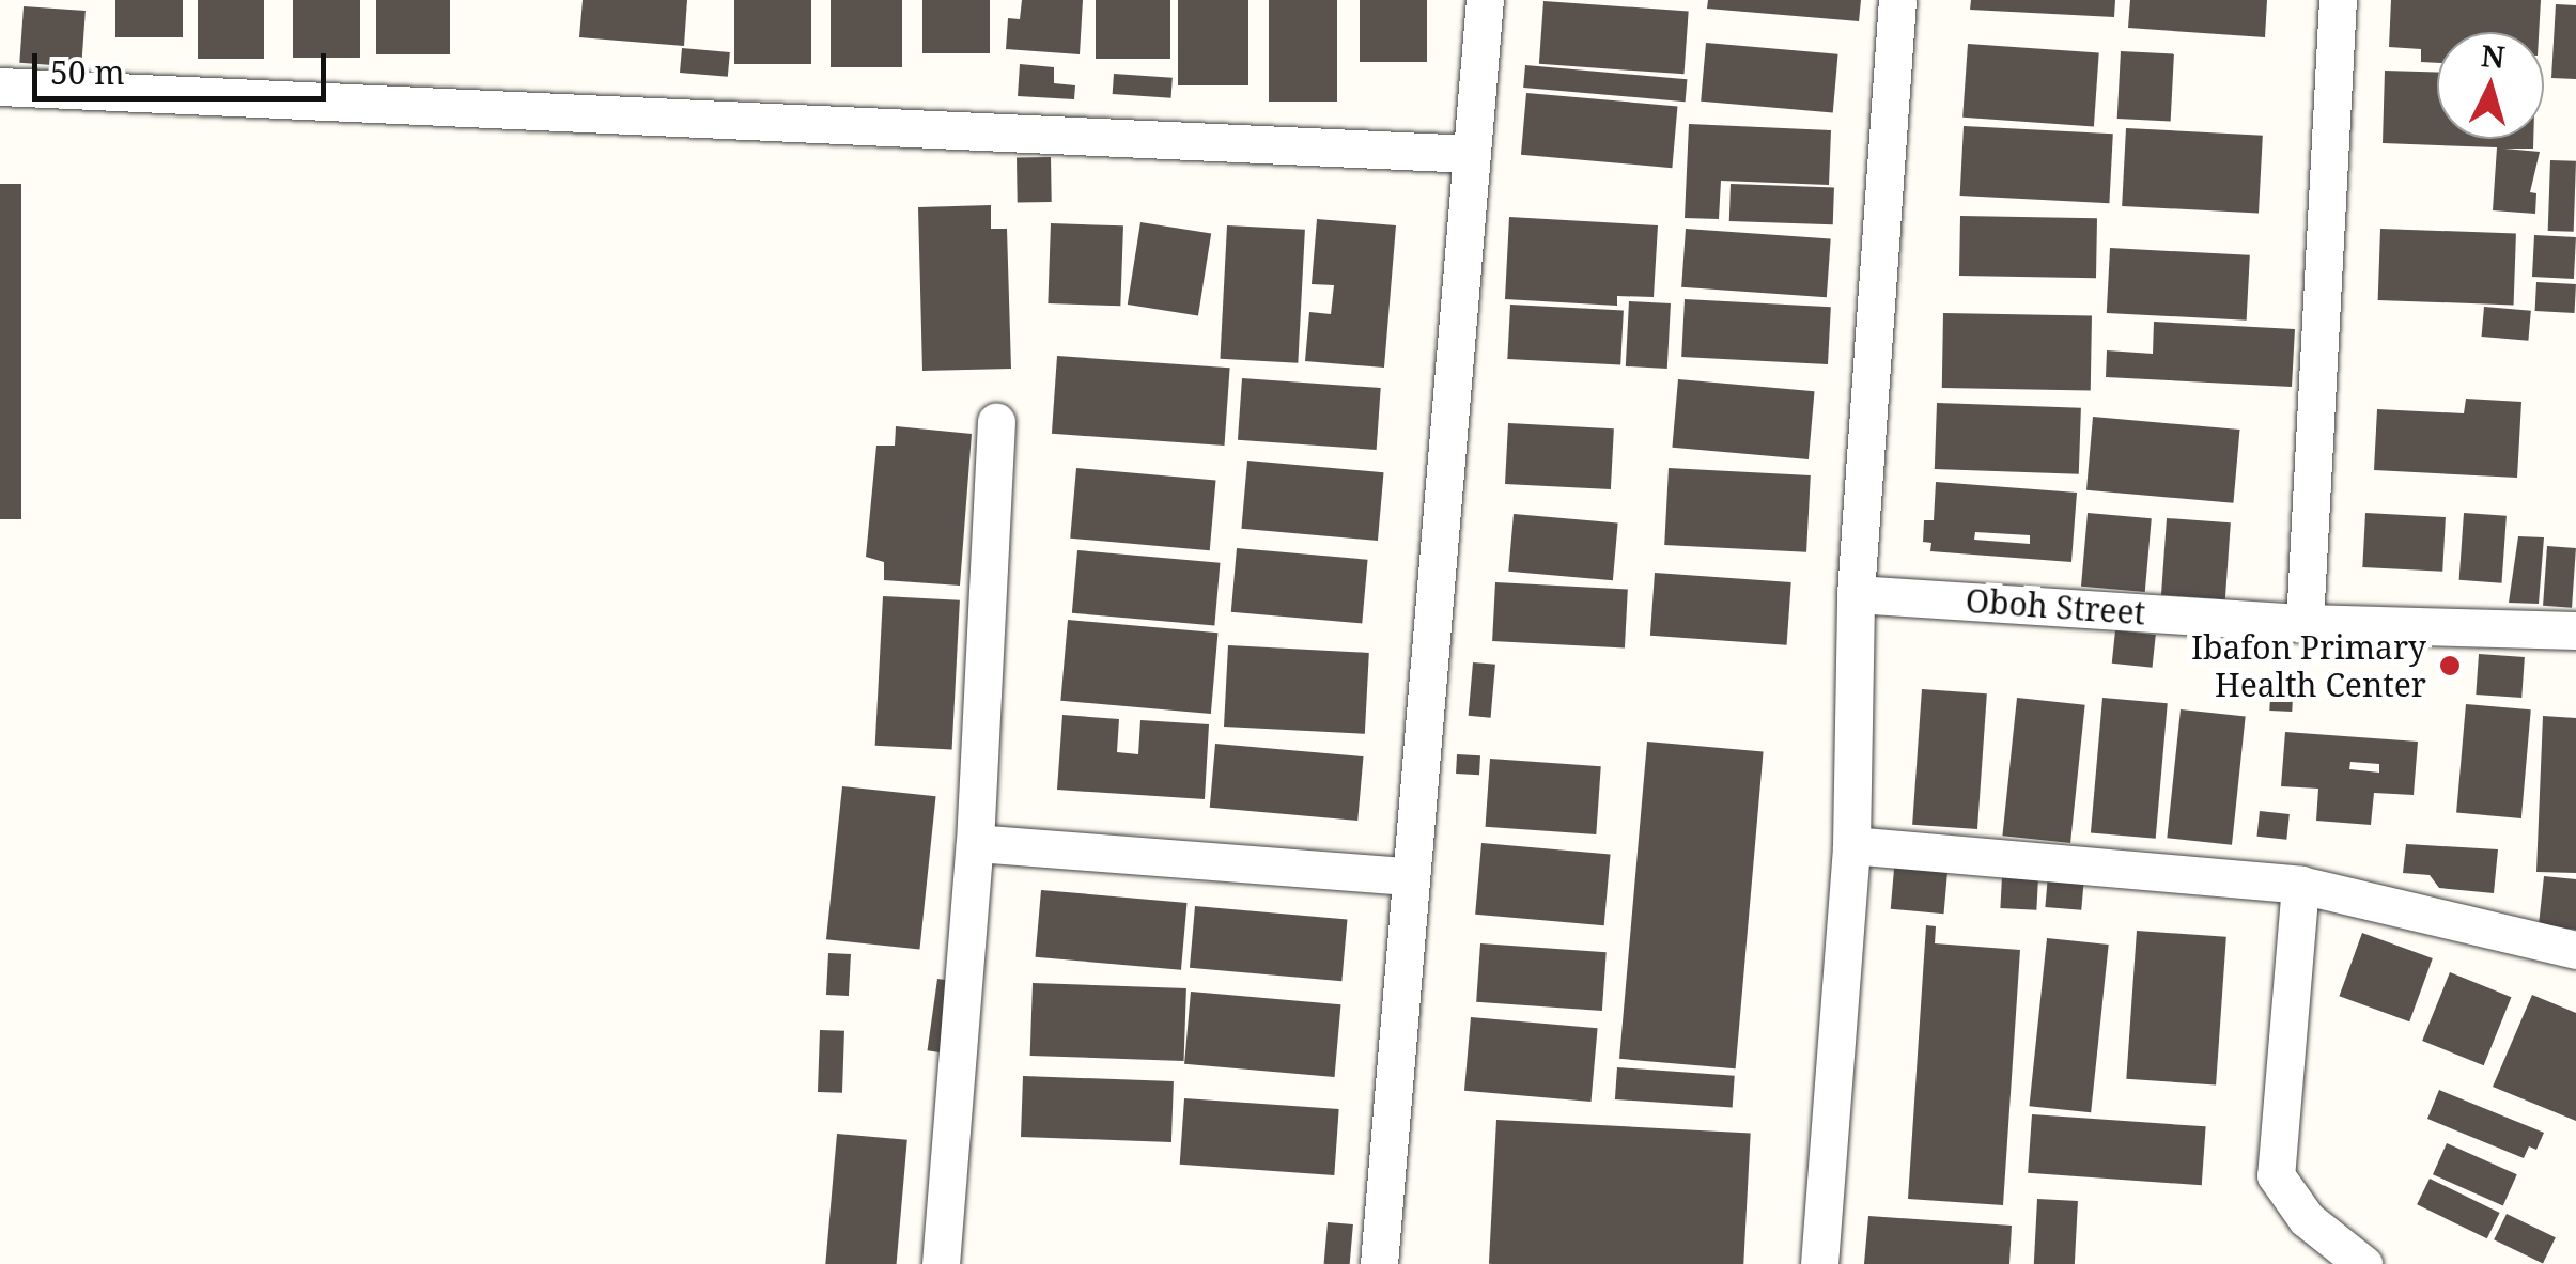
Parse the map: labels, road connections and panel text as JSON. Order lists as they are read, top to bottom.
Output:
{
  "streets": {
    "street": ["Oboh Street"]
  },
  "places": ["Ibafon Primary Health Center"],
  "scale_bar": "50 m",
  "north": "top"
}
